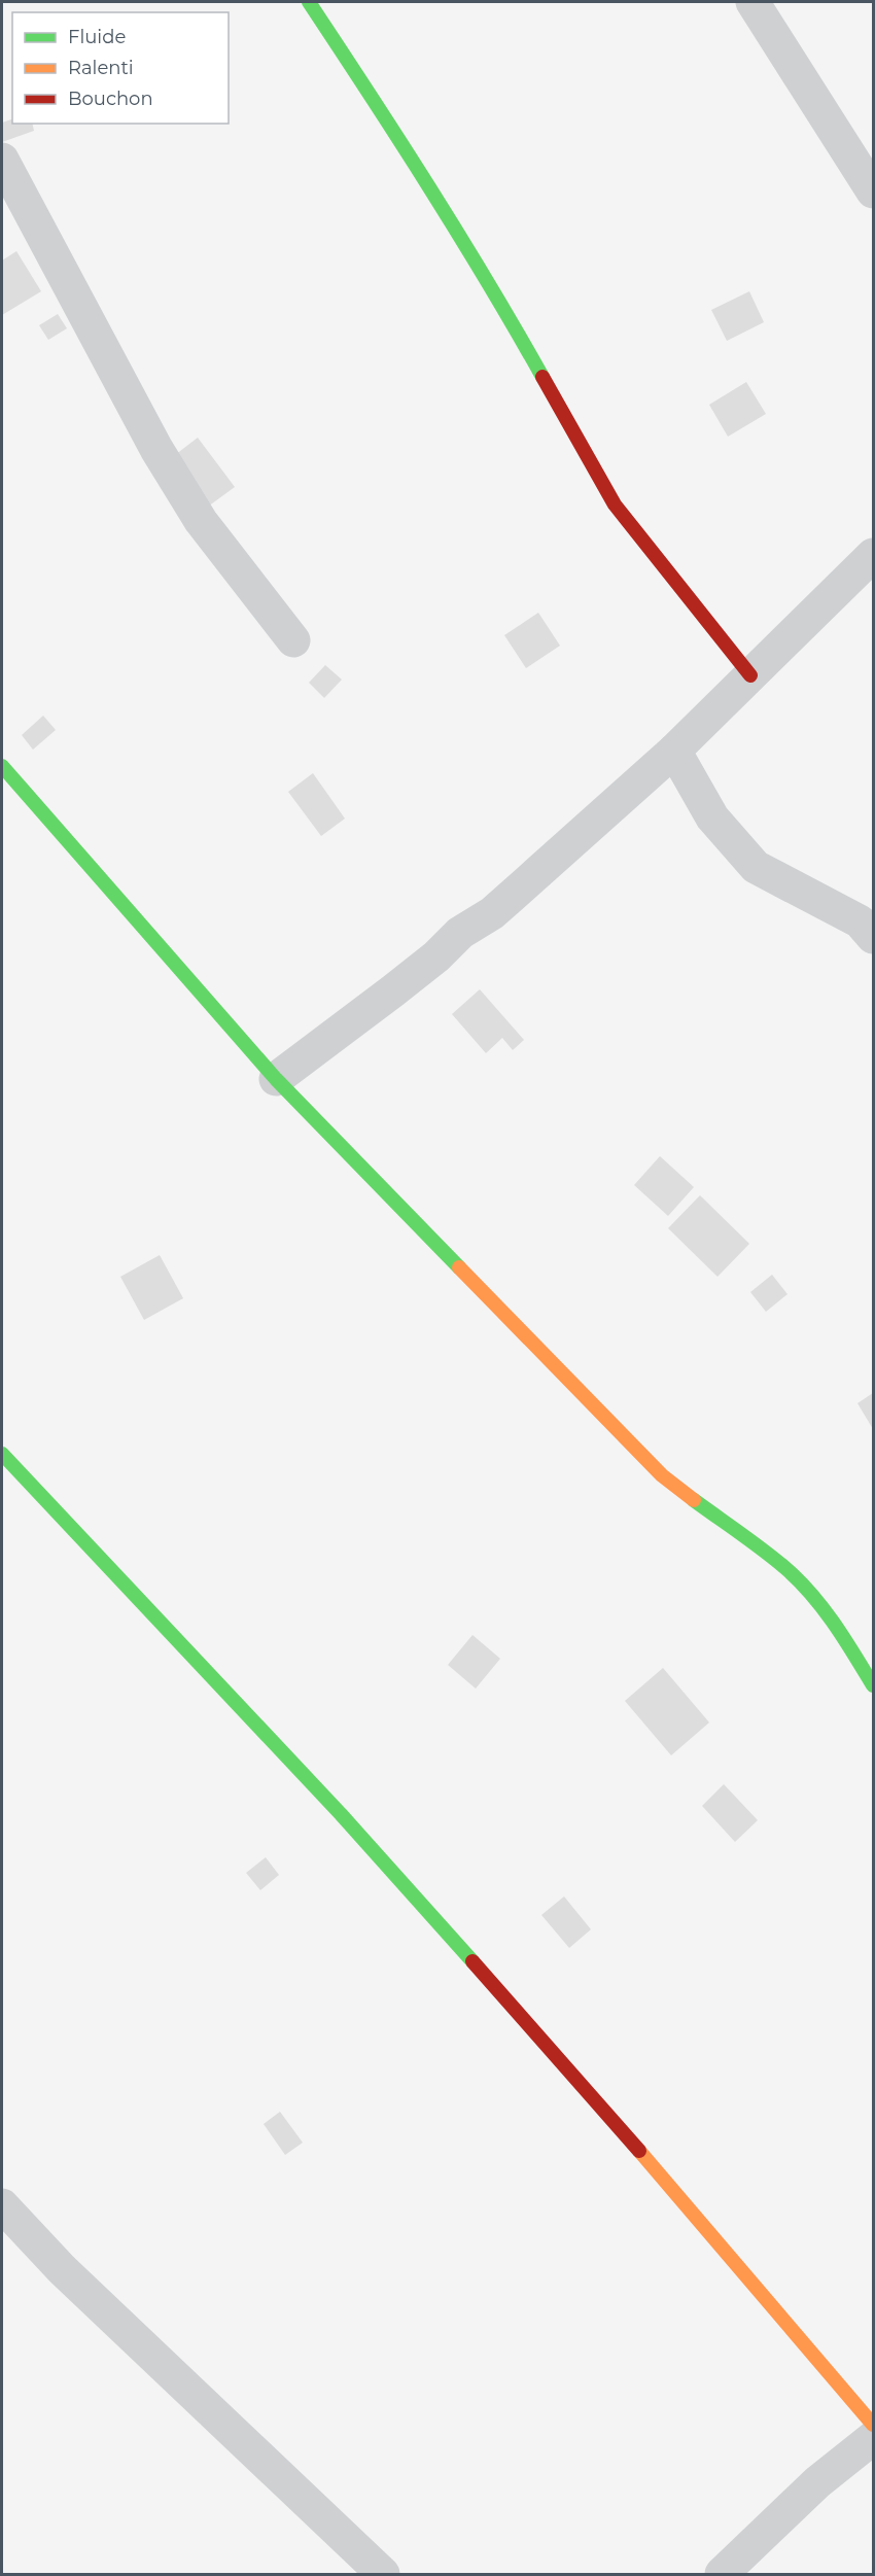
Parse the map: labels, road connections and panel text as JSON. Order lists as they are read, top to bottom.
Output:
{
  "legend": ["Fluide", "Ralenti", "Bouchon"]
}
